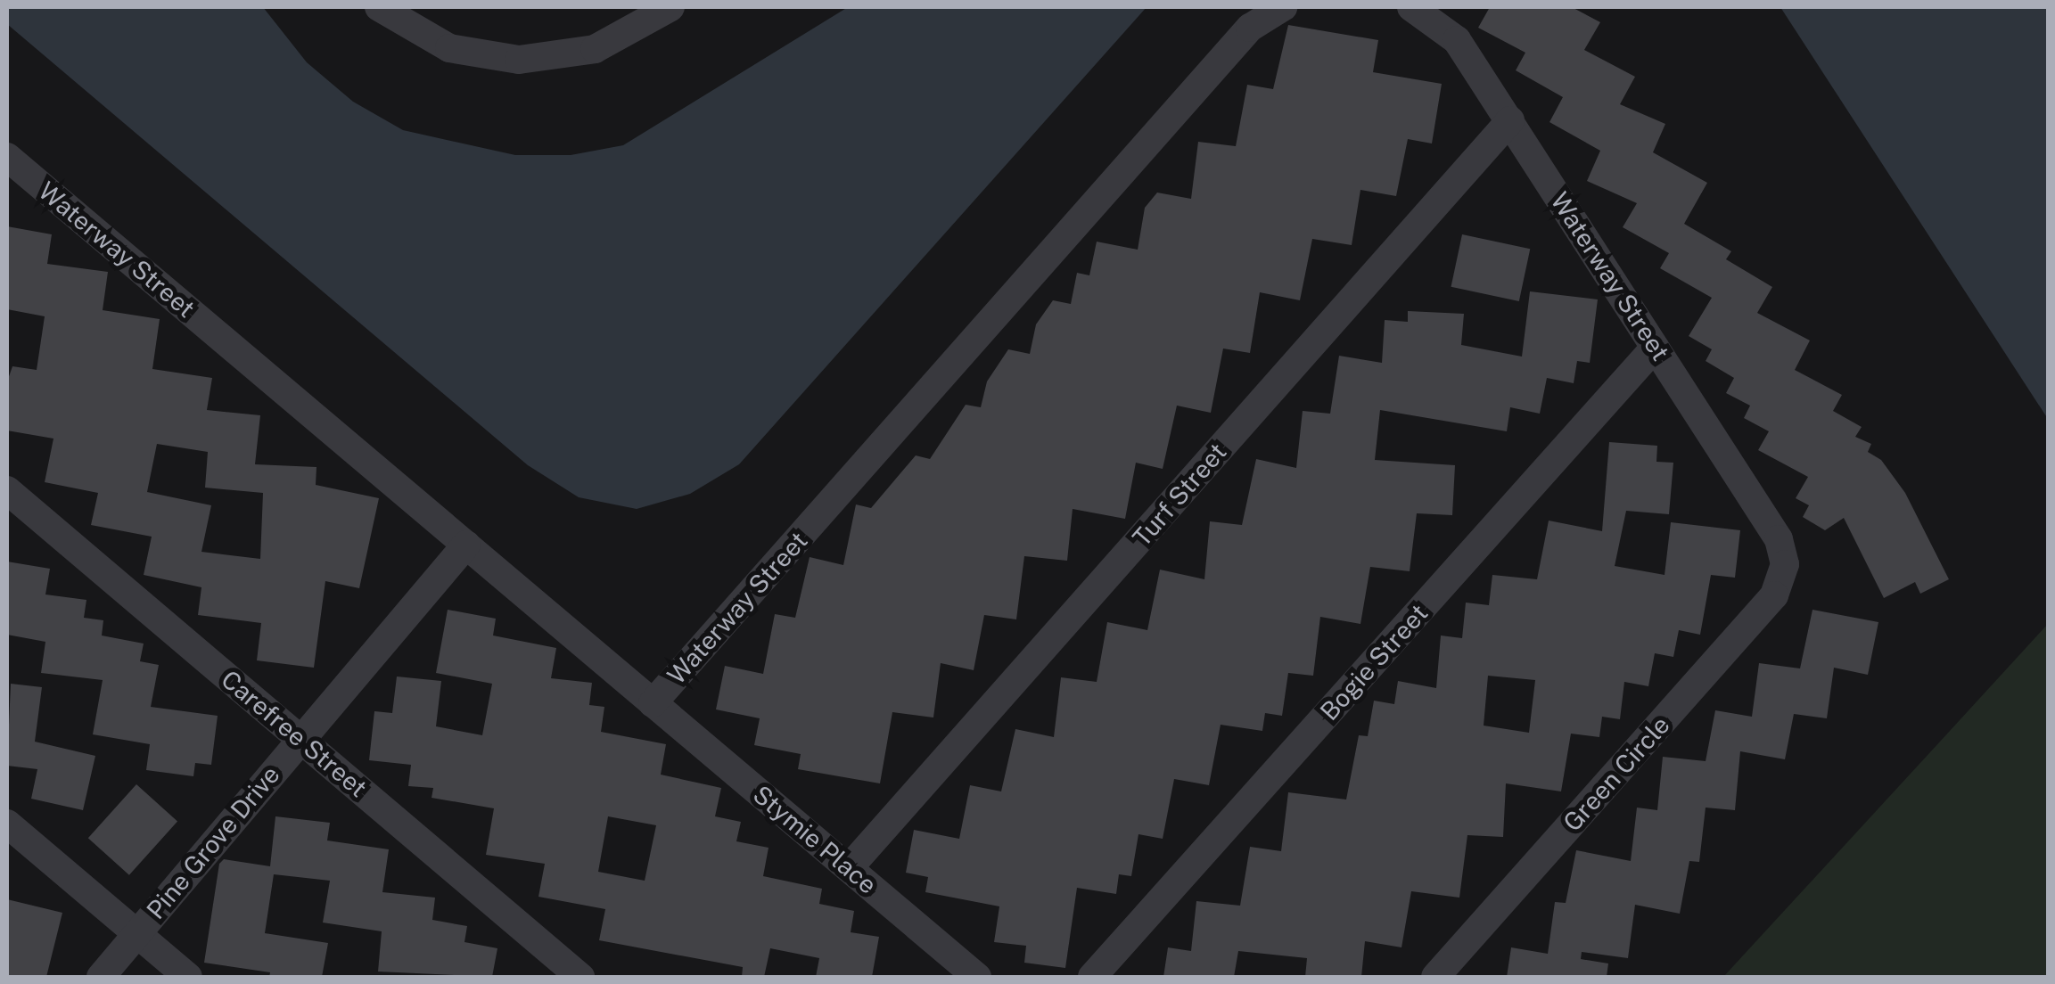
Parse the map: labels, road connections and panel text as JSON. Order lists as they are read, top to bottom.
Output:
{
  "streets": {
    "street": [
      "Waterway Street",
      "Turf Street",
      "Bogie Street",
      "Carefree Street",
      "Green Circle",
      "Stymie Place",
      "Pine Grove Drive"
    ]
  },
  "crossings": [
    ["Waterway Street", "Turf Street"],
    ["Waterway Street", "Bogie Street"],
    ["Waterway Street", "Green Circle"],
    ["Waterway Street", "Stymie Place"],
    ["Waterway Street", "Pine Grove Drive"],
    ["Turf Street", "Stymie Place"],
    ["Carefree Street", "Pine Grove Drive"]
  ]
}
